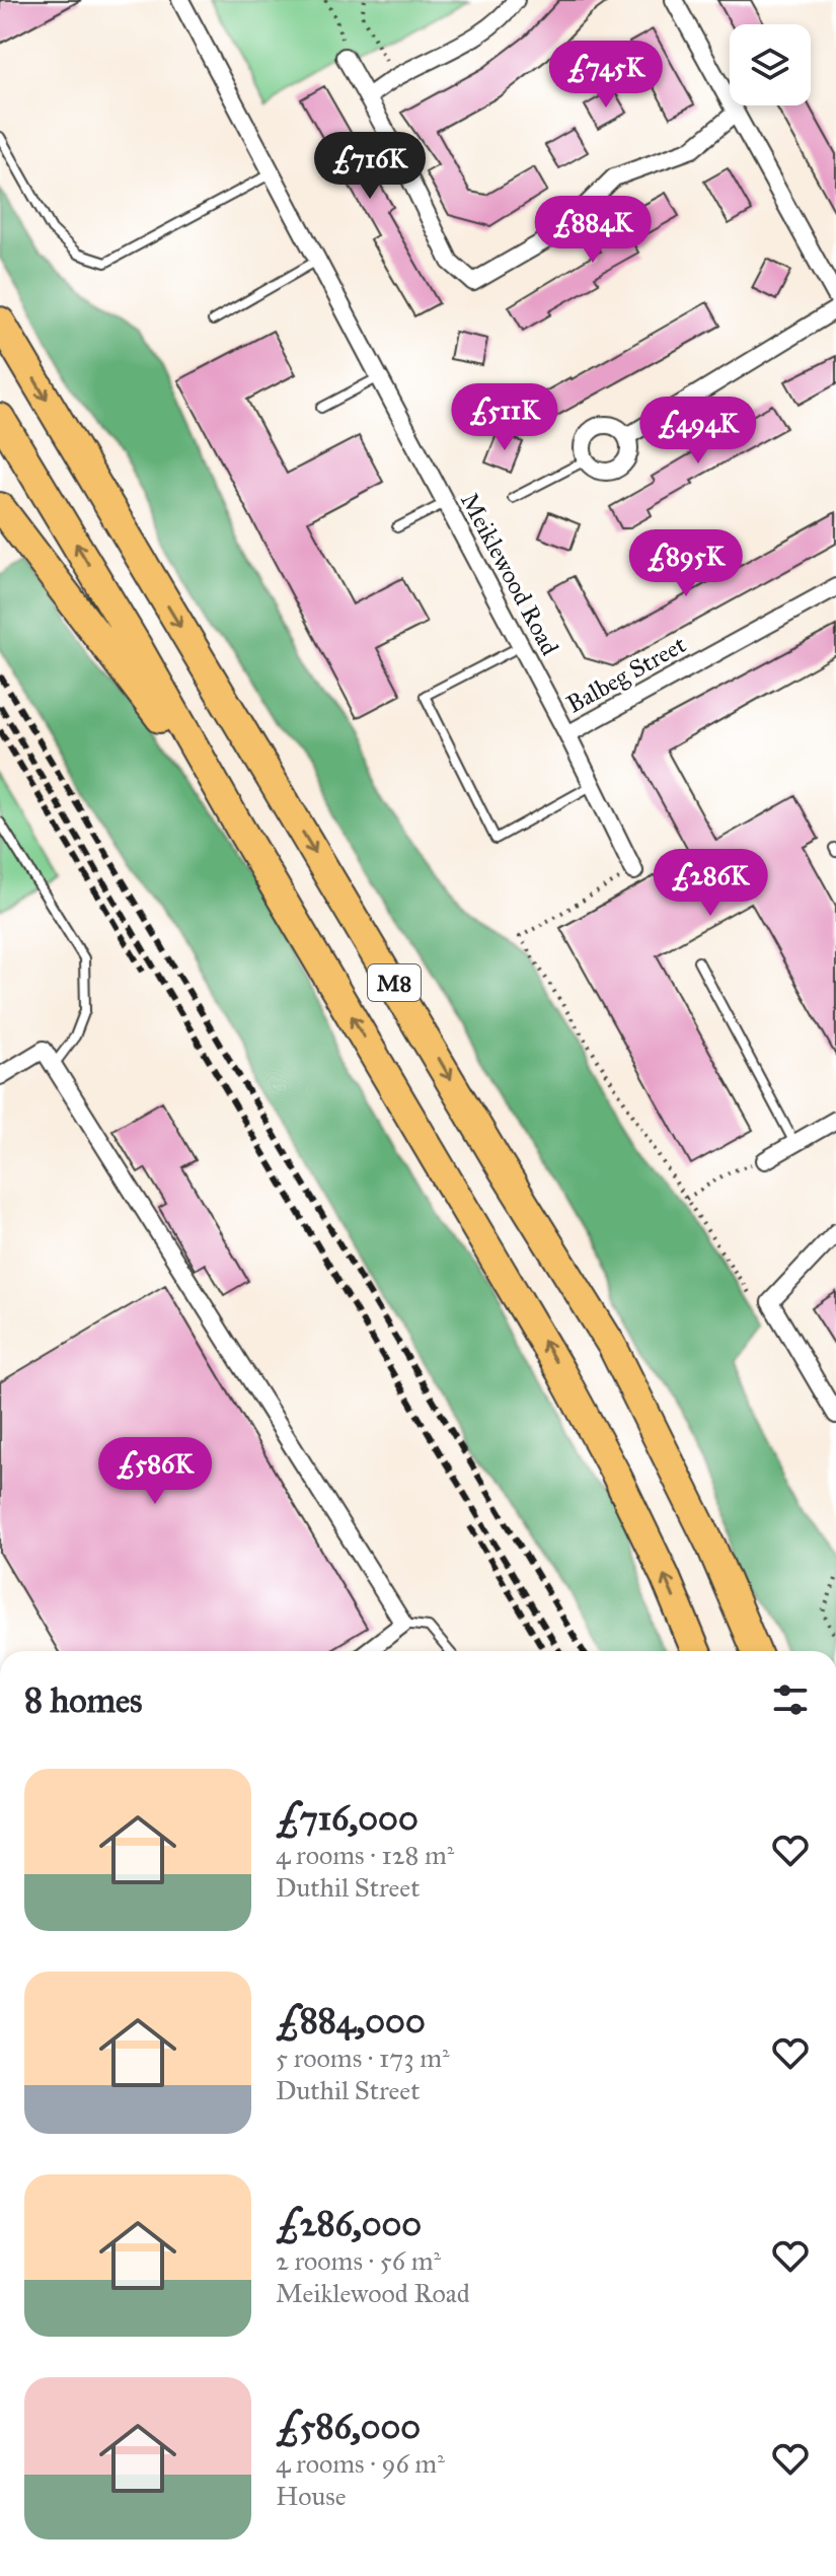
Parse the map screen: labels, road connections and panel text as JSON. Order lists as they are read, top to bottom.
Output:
{
  "streets": {
    "highway": ["M8"],
    "street": ["Meiklewood Road", "Balbeg Street"]
  },
  "crossings": [
    ["Meiklewood Road", "Balbeg Street"]
  ],
  "page": {
    "price": [
      "£745K",
      "£716K",
      "£884K",
      "£511K",
      "£494K",
      "£895K",
      "£286K",
      "£586K"
    ],
    "heading": "8 homes",
    "list": [
      {
        "name": "£716,000",
        "note": "4 rooms · 128 m² · Duthil Street"
      },
      {
        "name": "£884,000",
        "note": "5 rooms · 173 m² · Duthil Street"
      },
      {
        "name": "£286,000",
        "note": "2 rooms · 56 m² · Meiklewood Road"
      },
      {
        "name": "£586,000",
        "note": "4 rooms · 96 m² · House"
      }
    ]
  }
}
